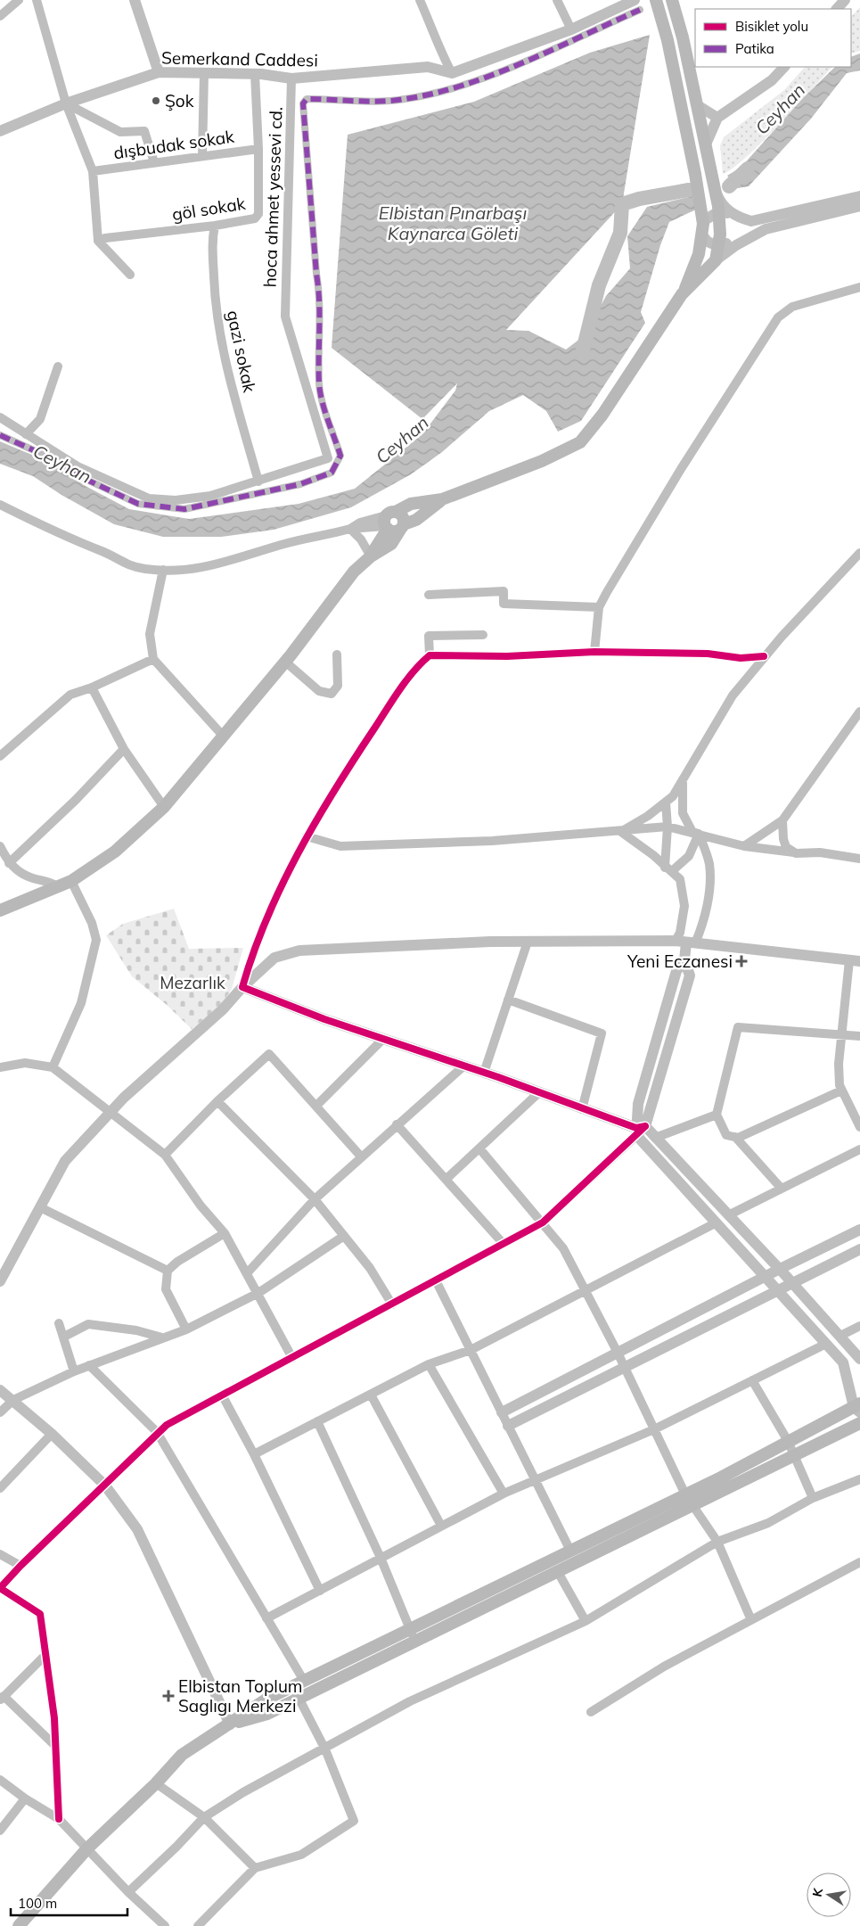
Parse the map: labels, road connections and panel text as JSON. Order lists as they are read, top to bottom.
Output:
{
  "streets": {
    "street": [
      "Semerkand Caddesi",
      "dışbudak sokak",
      "hoca ahmet yessevi cd.",
      "göl sokak",
      "gazi sokak"
    ]
  },
  "crossings": [
    ["Semerkand Caddesi", "hoca ahmet yessevi cd."],
    ["Semerkand Caddesi", "göl sokak"],
    ["dışbudak sokak", "göl sokak"],
    ["hoca ahmet yessevi cd.", "gazi sokak"],
    ["göl sokak", "gazi sokak"]
  ],
  "water": ["Ceyhan", "Elbistan Pınarbaşı Kaynarca Göleti"],
  "parks": ["Mezarlık"],
  "places": {
    "other": ["Şok"],
    "health": ["Yeni Eczanesi", "Elbistan Toplum Saglıgı Merkezi"]
  },
  "legend": ["Bisiklet yolu", "Patika"],
  "scale_bar": "100 m",
  "north": "left"
}
